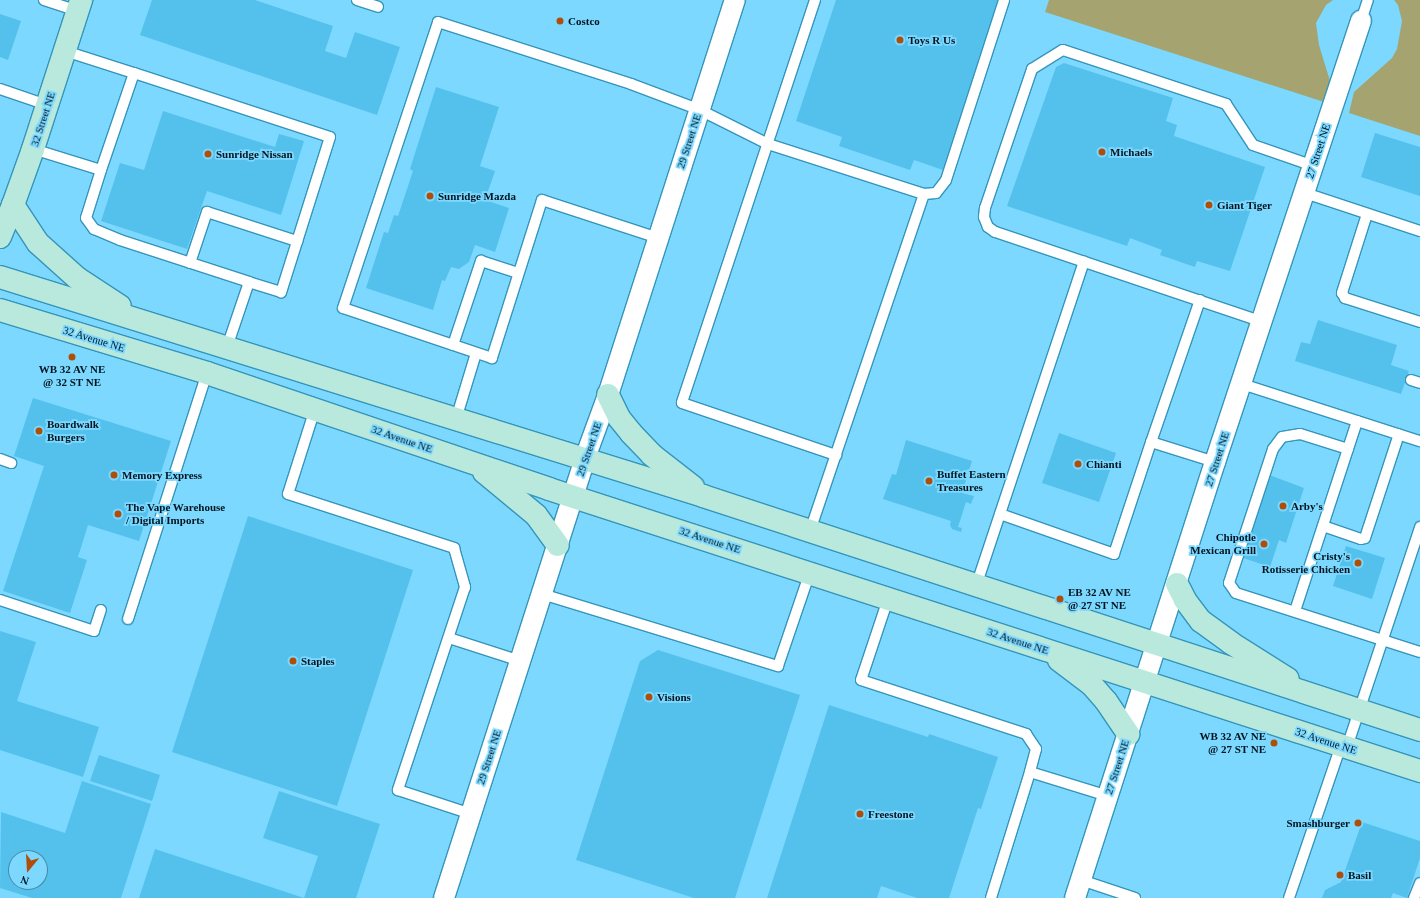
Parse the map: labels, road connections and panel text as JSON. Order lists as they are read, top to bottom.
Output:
{
  "streets": {
    "main road": ["32 Street NE", "32 Avenue NE"],
    "street": ["29 Street NE", "27 Street NE"]
  },
  "crossings": [
    ["29 Street NE", "32 Avenue NE"],
    ["27 Street NE", "32 Avenue NE"]
  ],
  "places": [
    "Costco",
    "Toys R Us",
    "Michaels",
    "Sunridge Nissan",
    "Sunridge Mazda",
    "Giant Tiger",
    "WB 32 AV NE @ 32 ST NE",
    "Boardwalk Burgers",
    "Chianti",
    "Memory Express",
    "Buffet Eastern Treasures",
    "Arby's",
    "The Vape Warehouse / Digital Imports",
    "Chipotle Mexican Grill",
    "Cristy's Rotisserie Chicken",
    "EB 32 AV NE @ 27 ST NE",
    "Staples",
    "Visions",
    "WB 32 AV NE @ 27 ST NE",
    "Freestone",
    "Smashburger",
    "Basil"
  ],
  "north": "bottom"
}
